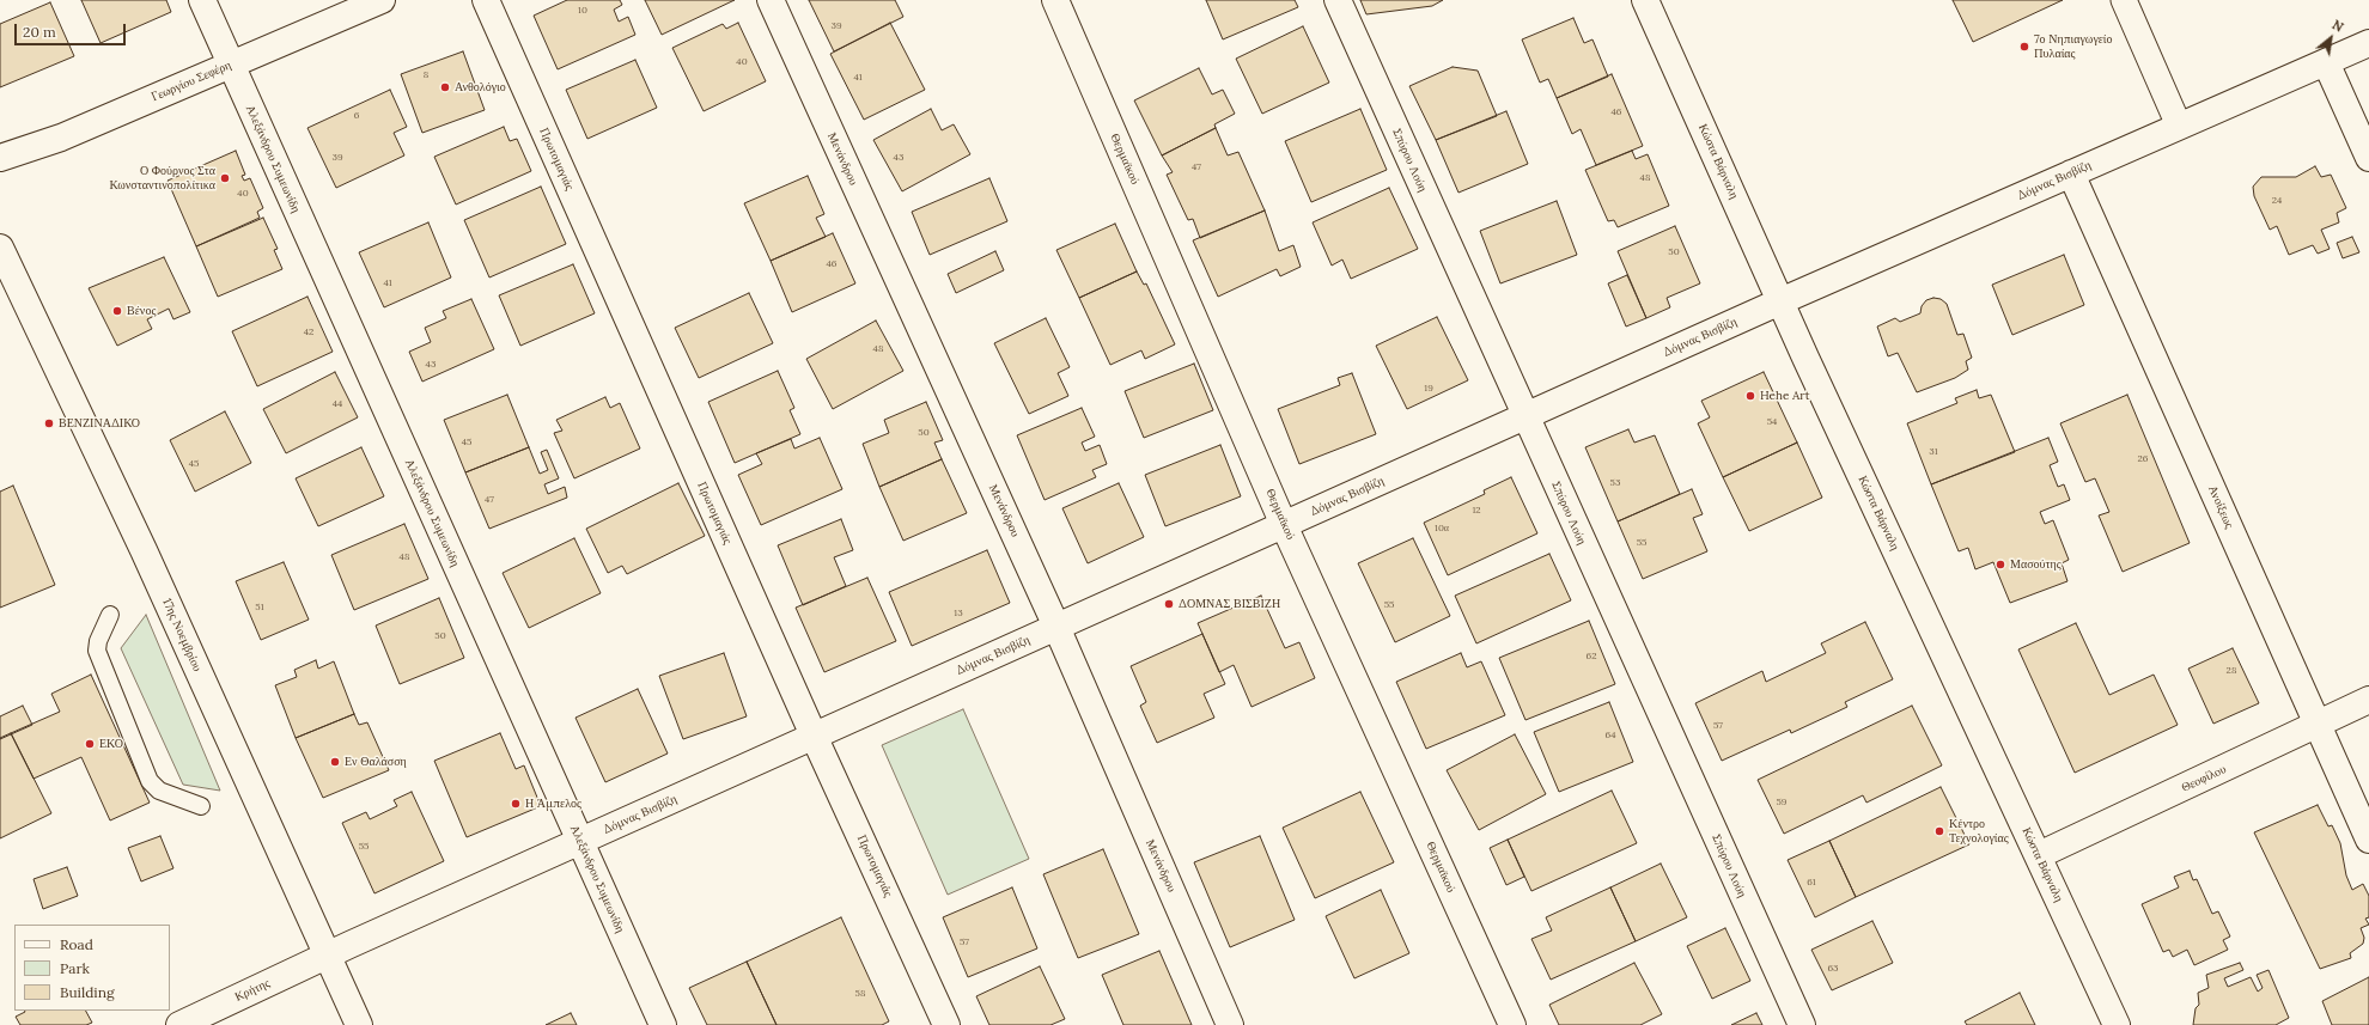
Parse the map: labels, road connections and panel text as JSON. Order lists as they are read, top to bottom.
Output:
{
  "streets": {
    "street": [
      "Γεωργίου Σεφέρη",
      "Αλεξάνδρου Συμεωνίδη",
      "Πρωτομαγιάς",
      "Μενάνδρου",
      "Θερμαϊκού",
      "Σπύρου Λούη",
      "Κώστα Βάρναλη",
      "Δόμνας Βισβίζη",
      "Ανοίξεως",
      "17ης Νοεμβρίου",
      "Θεοφίλου",
      "Κρήτης"
    ]
  },
  "crossings": [
    ["Γεωργίου Σεφέρη", "Αλεξάνδρου Συμεωνίδη"],
    ["Αλεξάνδρου Συμεωνίδη", "Δόμνας Βισβίζη"],
    ["Πρωτομαγιάς", "Δόμνας Βισβίζη"],
    ["Μενάνδρου", "Δόμνας Βισβίζη"],
    ["Θερμαϊκού", "Δόμνας Βισβίζη"],
    ["Σπύρου Λούη", "Δόμνας Βισβίζη"],
    ["Κώστα Βάρναλη", "Δόμνας Βισβίζη"],
    ["Κώστα Βάρναλη", "Θεοφίλου"],
    ["Δόμνας Βισβίζη", "Ανοίξεως"],
    ["Δόμνας Βισβίζη", "17ης Νοεμβρίου"],
    ["Δόμνας Βισβίζη", "Κρήτης"],
    ["Ανοίξεως", "Θεοφίλου"],
    ["17ης Νοεμβρίου", "Κρήτης"]
  ],
  "places": [
    "7ο Νηπιαγωγείο Πυλαίας",
    "Ανθολόγιο",
    "Ο Φούρνος Στα Κωνσταντινοπολίτικα",
    "Βένος",
    "Hehe Art",
    "ΒΕΝΖΙΝΑΔΙΚΟ",
    "Μασούτης",
    "ΔΟΜΝΑΣ ΒΙΣΒΙΖΗ",
    "ΕΚΟ",
    "Εν Θαλάσση",
    "Η Άμπελος",
    "Κέντρο Τεχνολογίας"
  ],
  "house_numbers": [
    "10",
    "39",
    "40",
    "8",
    "41",
    "46",
    "6",
    "39",
    "43",
    "47",
    "48",
    "40",
    "24",
    "50",
    "46",
    "41",
    "42",
    "48",
    "43",
    "19",
    "44",
    "54",
    "50",
    "45",
    "31",
    "26",
    "45",
    "53",
    "47",
    "12",
    "10α",
    "55",
    "48",
    "55",
    "51",
    "13",
    "50",
    "62",
    "28",
    "57",
    "64",
    "59",
    "55",
    "61",
    "57",
    "63",
    "58"
  ],
  "legend": ["Road", "Park", "Building"],
  "scale_bar": "20 m",
  "north": "top right"
}
